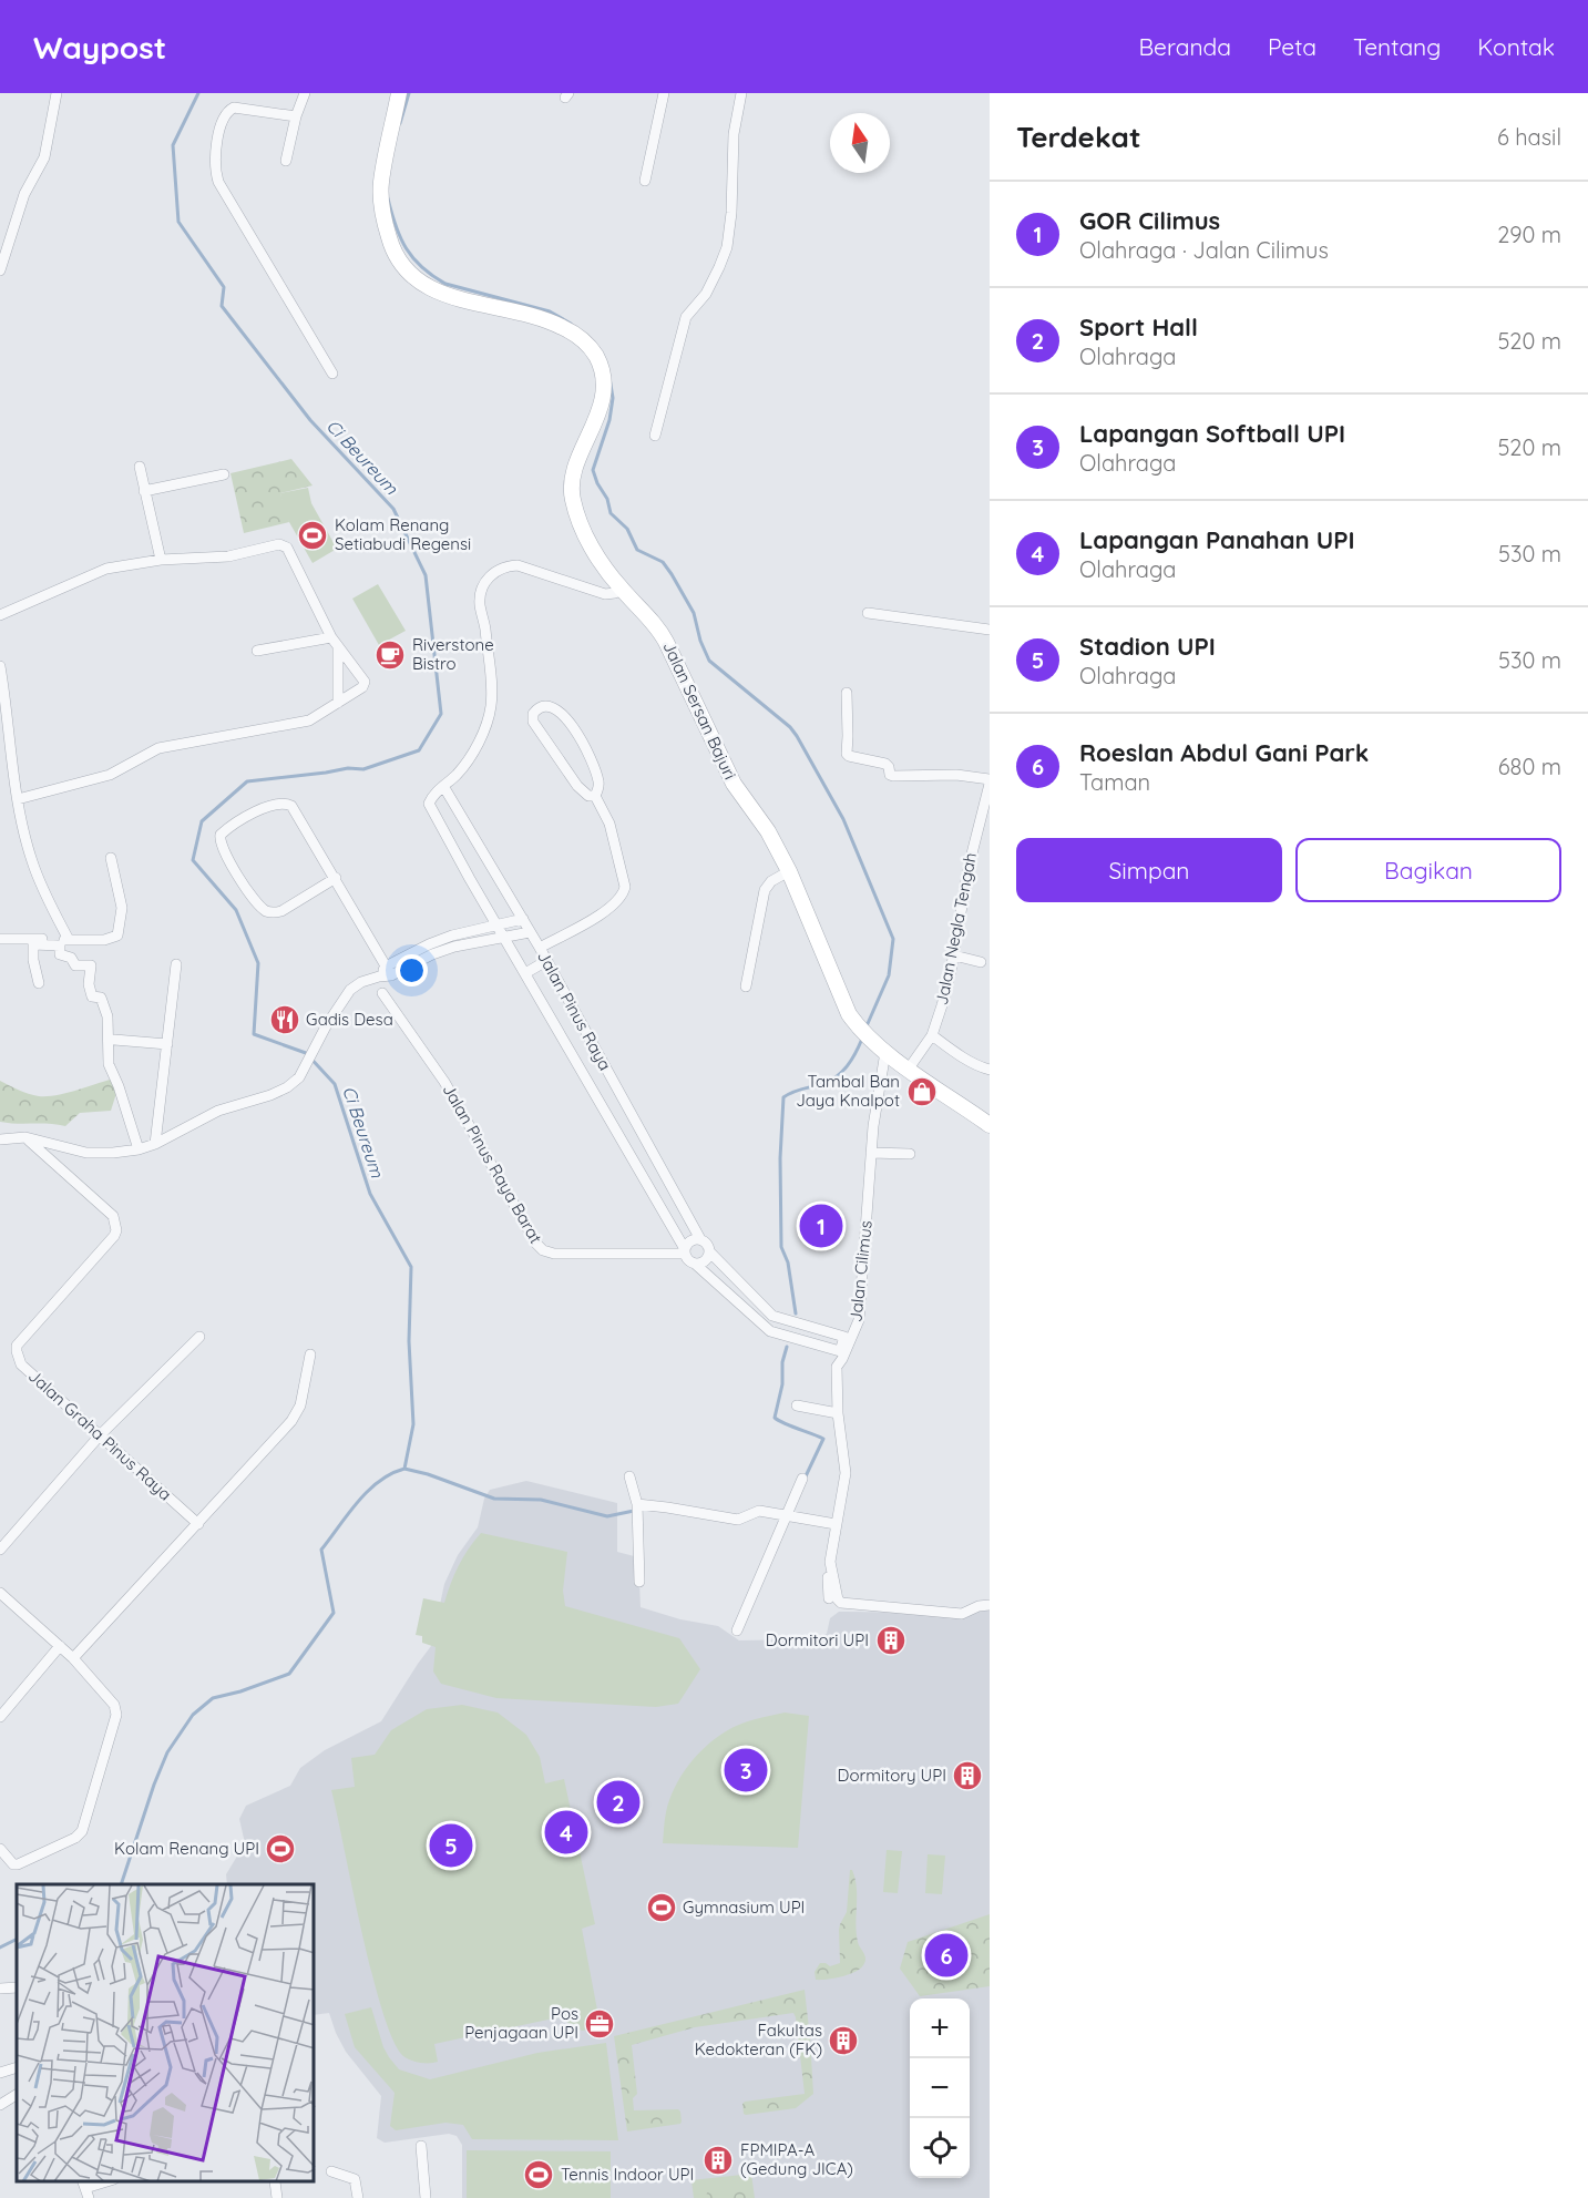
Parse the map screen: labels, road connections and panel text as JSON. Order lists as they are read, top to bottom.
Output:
{
  "streets": {
    "main road": ["Jalan Sersan Bajuri"],
    "street": [
      "Jalan Negla Tengah",
      "Jalan Pinus Raya",
      "Jalan Pinus Raya Barat",
      "Jalan Cilimus",
      "Jalan Graha Pinus Raya"
    ]
  },
  "crossings": [
    ["Jalan Sersan Bajuri", "Jalan Negla Tengah"],
    ["Jalan Sersan Bajuri", "Jalan Cilimus"],
    ["Jalan Pinus Raya", "Jalan Pinus Raya Barat"]
  ],
  "water": ["Ci Beureum"],
  "places": {
    "sports": [
      "Kolam Renang Setiabudi Regensi",
      "Kolam Renang UPI",
      "Gymnasium UPI",
      "Tennis Indoor UPI"
    ],
    "cafe": ["Riverstone Bistro"],
    "restaurant": ["Gadis Desa"],
    "shop": ["Tambal Ban Jaya Knalpot"],
    "building": [
      "Dormitori UPI",
      "Dormitory UPI",
      "Fakultas Kedokteran (FK)",
      "FPMIPA-A (Gedung JICA)"
    ],
    "office": ["Pos Penjagaan UPI"]
  },
  "north": "top",
  "page": {
    "header": "Waypost",
    "nav": [
      "Beranda",
      "Peta",
      "Tentang",
      "Kontak"
    ],
    "heading": ["Terdekat", "6 hasil"],
    "list": [
      {
        "mark": "1",
        "name": "GOR Cilimus",
        "note": "Olahraga · Jalan Cilimus",
        "value": "290 m"
      },
      {
        "mark": "2",
        "name": "Sport Hall",
        "note": "Olahraga",
        "value": "520 m"
      },
      {
        "mark": "3",
        "name": "Lapangan Softball UPI",
        "note": "Olahraga",
        "value": "520 m"
      },
      {
        "mark": "4",
        "name": "Lapangan Panahan UPI",
        "note": "Olahraga",
        "value": "530 m"
      },
      {
        "mark": "5",
        "name": "Stadion UPI",
        "note": "Olahraga",
        "value": "530 m"
      },
      {
        "mark": "6",
        "name": "Roeslan Abdul Gani Park",
        "note": "Taman",
        "value": "680 m"
      }
    ],
    "buttons": ["Simpan", "Bagikan"],
    "pins": [
      "1",
      "3",
      "2",
      "4",
      "5",
      "6"
    ],
    "map_buttons": ["+", "−"]
  }
}
